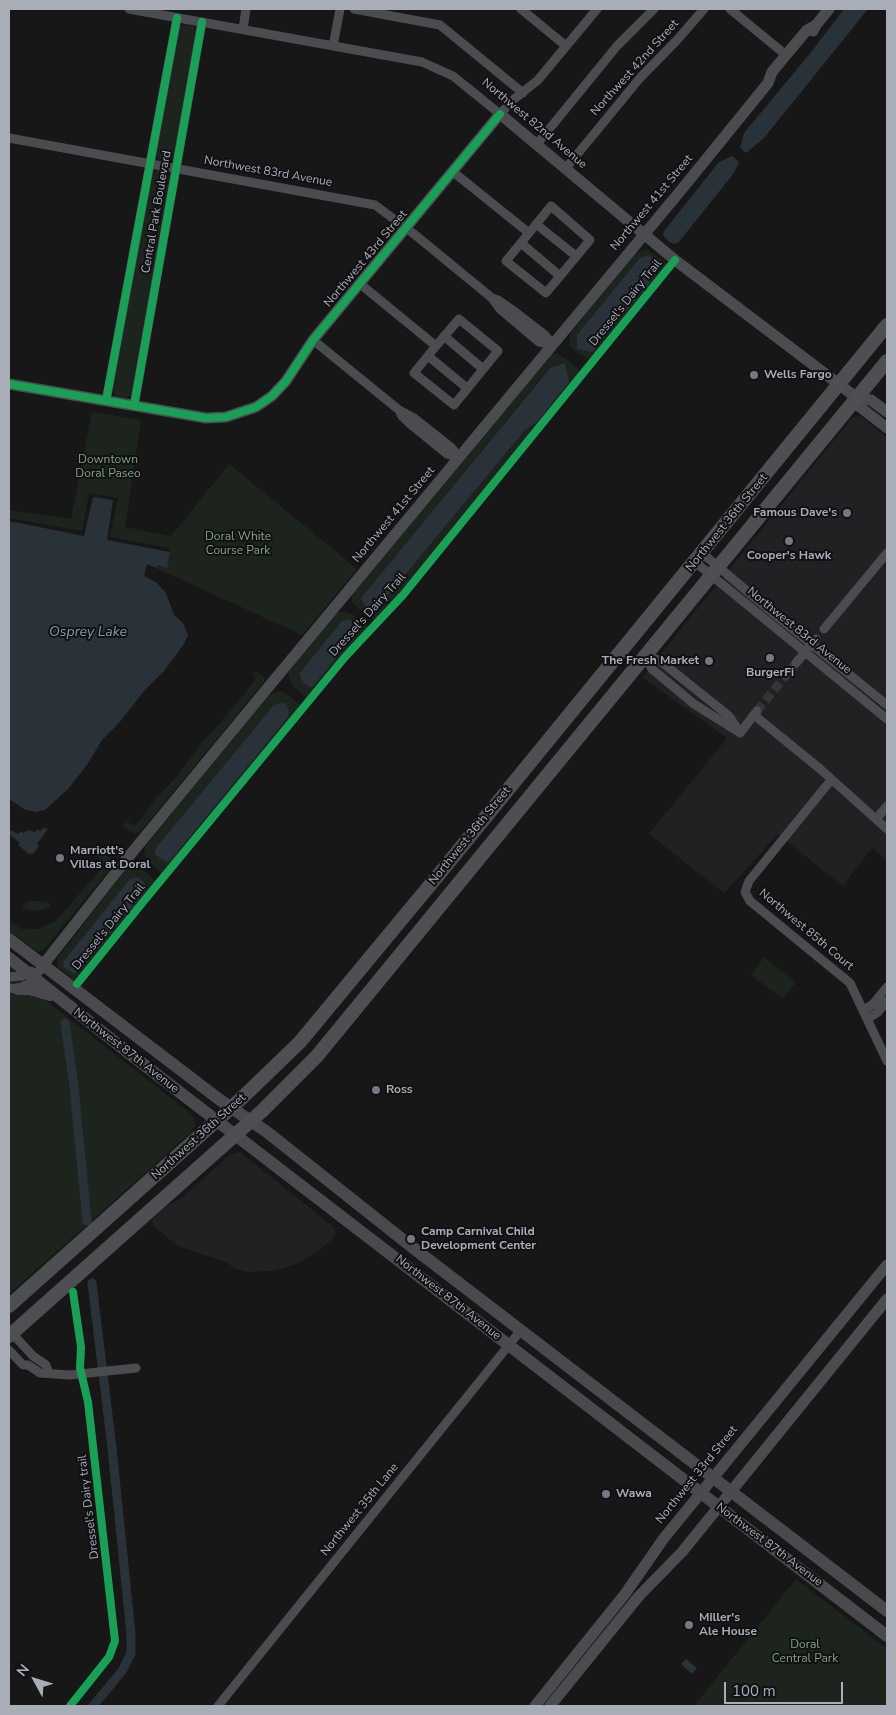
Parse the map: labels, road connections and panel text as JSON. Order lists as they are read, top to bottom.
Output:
{
  "streets": {
    "main road": ["Northwest 36th Street", "Northwest 87th Avenue"],
    "street": [
      "Northwest 42nd Street",
      "Northwest 82nd Avenue",
      "Northwest 83rd Avenue",
      "Northwest 41st Street",
      "Central Park Boulevard",
      "Northwest 43rd Street",
      "Northwest 85th Court",
      "Northwest 33rd Street",
      "Northwest 35th Lane"
    ],
    "cycle path": ["Dressel's Dairy Trail", "Dressel's Dairy trail"]
  },
  "crossings": [
    ["Northwest 42nd Street", "Northwest 82nd Avenue"],
    ["Northwest 82nd Avenue", "Northwest 41st Street"],
    ["Northwest 82nd Avenue", "Central Park Boulevard"],
    ["Northwest 82nd Avenue", "Northwest 43rd Street"],
    ["Northwest 82nd Avenue", "Northwest 36th Street"],
    ["Northwest 83rd Avenue", "Northwest 41st Street"],
    ["Northwest 83rd Avenue", "Central Park Boulevard"],
    ["Northwest 83rd Avenue", "Northwest 43rd Street"],
    ["Northwest 83rd Avenue", "Northwest 36th Street"],
    ["Northwest 41st Street", "Northwest 87th Avenue"],
    ["Central Park Boulevard", "Northwest 43rd Street"],
    ["Northwest 36th Street", "Northwest 87th Avenue"],
    ["Northwest 87th Avenue", "Northwest 33rd Street"],
    ["Northwest 87th Avenue", "Northwest 35th Lane"]
  ],
  "water": ["Osprey Lake"],
  "parks": ["Downtown Doral Paseo", "Doral White Course Park", "Doral Central Park"],
  "places": [
    "Wells Fargo",
    "Famous Dave's",
    "Cooper's Hawk",
    "BurgerFi",
    "The Fresh Market",
    "Marriott's Villas at Doral",
    "Ross",
    "Camp Carnival Child Development Center",
    "Wawa",
    "Miller's Ale House"
  ],
  "scale_bar": "100 m",
  "north": "top left"
}
